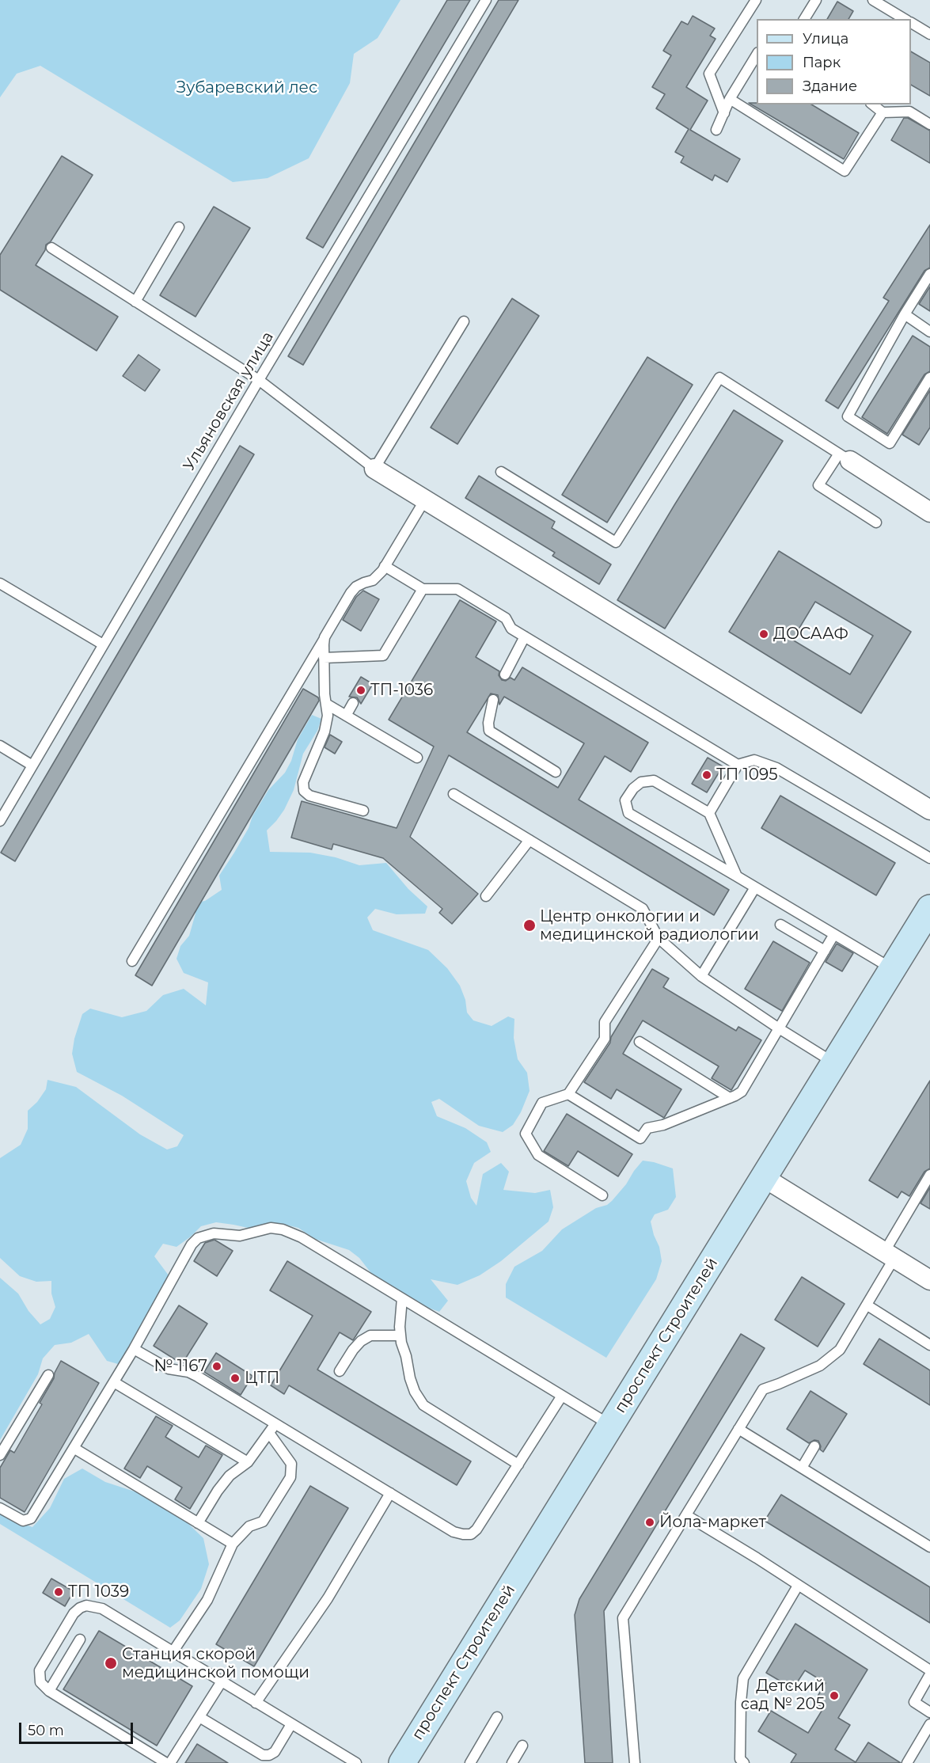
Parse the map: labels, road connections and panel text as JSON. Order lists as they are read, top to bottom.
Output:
{
  "streets": {
    "main road": ["проспект Строителей"],
    "lane": ["Ульяновская улица"]
  },
  "parks": ["Зубаревский лес"],
  "places": [
    "ДОСААФ",
    "ТП-1036",
    "ТП 1095",
    "Центр онкологии и медицинской радиологии",
    "№ 1167",
    "ЦТП",
    "Йола-маркет",
    "ТП 1039",
    "Станция скорой медицинской помощи",
    "Детский сад № 205"
  ],
  "legend": ["Улица", "Парк", "Здание"],
  "scale_bar": "50 m"
}
